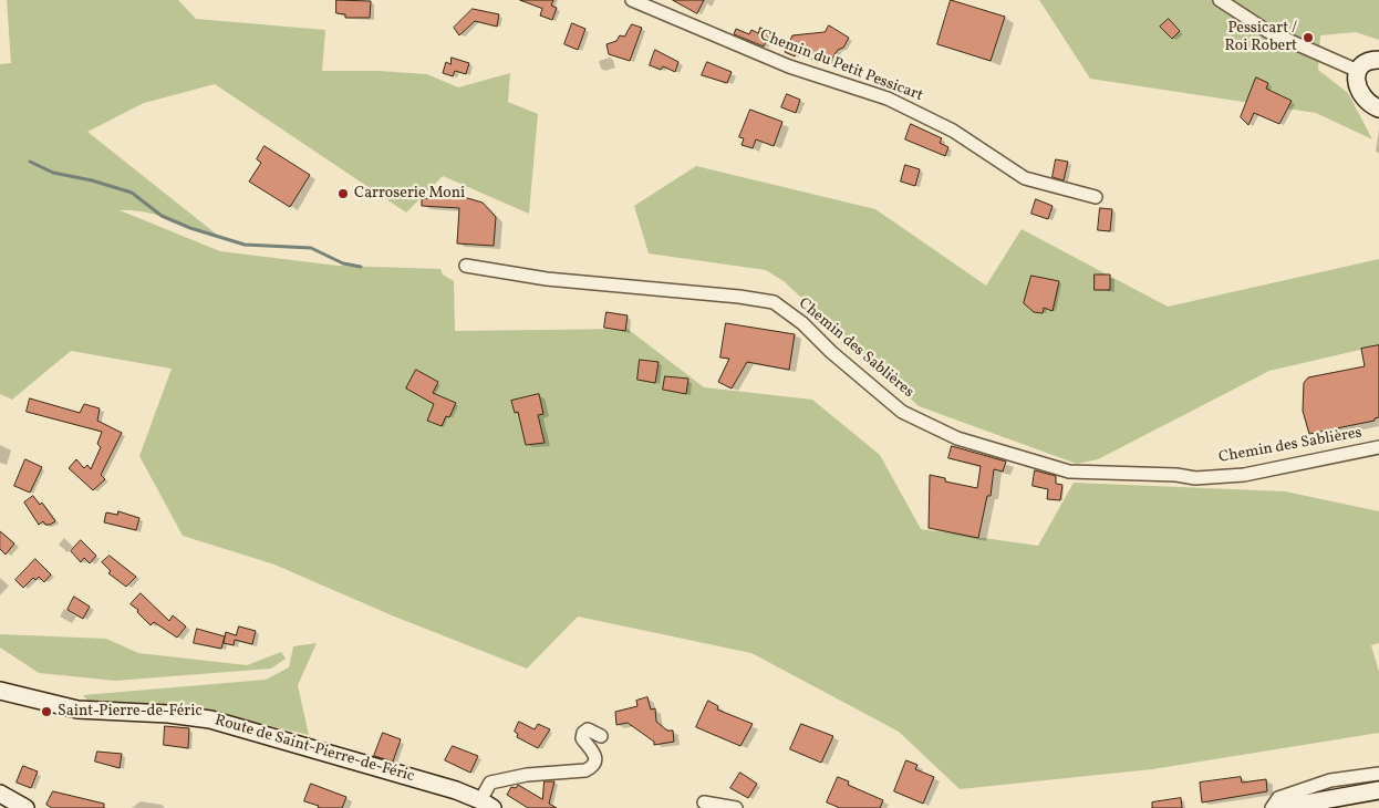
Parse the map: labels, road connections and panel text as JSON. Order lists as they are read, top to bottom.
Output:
{
  "streets": {
    "street": ["Chemin du Petit Pessicart", "Chemin des Sablières", "Route de Saint-Pierre-de-Féric"]
  },
  "places": ["Pessicart / Roi Robert", "Carroserie Moni", "Saint-Pierre-de-Féric"]
}
